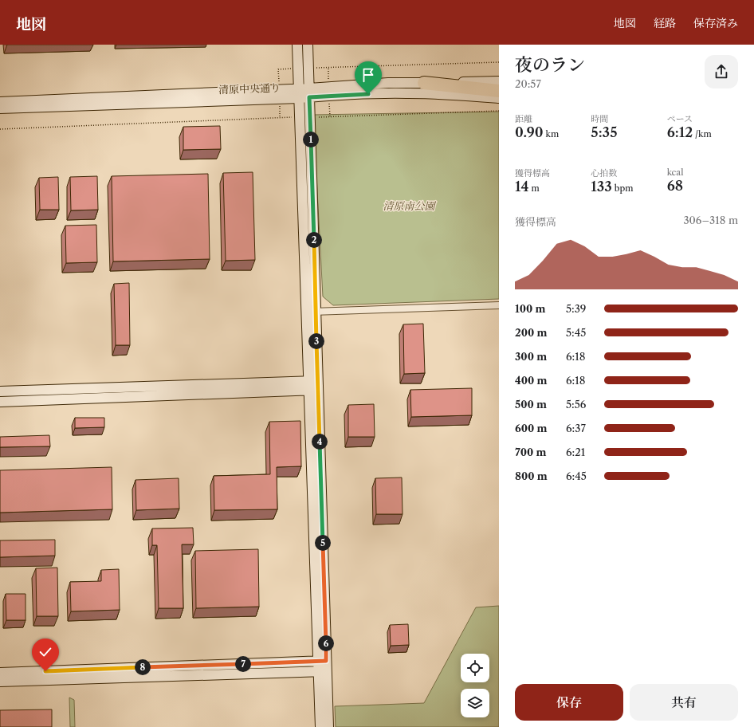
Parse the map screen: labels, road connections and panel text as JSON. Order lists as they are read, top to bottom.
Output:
{
  "streets": {
    "street": ["清原中央通り"]
  },
  "parks": ["清原南公園"],
  "page": {
    "header": "地図",
    "nav": ["地図", "経路", "保存済み"],
    "heading": ["夜のラン", "20:57"],
    "stats": [
      ["距離", "0.90 km"],
      ["時間", "5:35"],
      ["ペース", "6:12 /km"],
      ["獲得標高", "14 m"],
      ["心拍数", "133 bpm"],
      ["kcal", "68"]
    ],
    "pins": [
      "1",
      "2",
      "3",
      "4",
      "5",
      "6",
      "7",
      "8"
    ],
    "chart": ["獲得標高", "306–318 m"],
    "list": [
      {
        "name": "100 m",
        "note": "5:39"
      },
      {
        "name": "200 m",
        "note": "5:45"
      },
      {
        "name": "300 m",
        "note": "6:18"
      },
      {
        "name": "400 m",
        "note": "6:18"
      },
      {
        "name": "500 m",
        "note": "5:56"
      },
      {
        "name": "600 m",
        "note": "6:37"
      },
      {
        "name": "700 m",
        "note": "6:21"
      },
      {
        "name": "800 m",
        "note": "6:45"
      }
    ],
    "buttons": ["保存", "共有"]
  }
}
